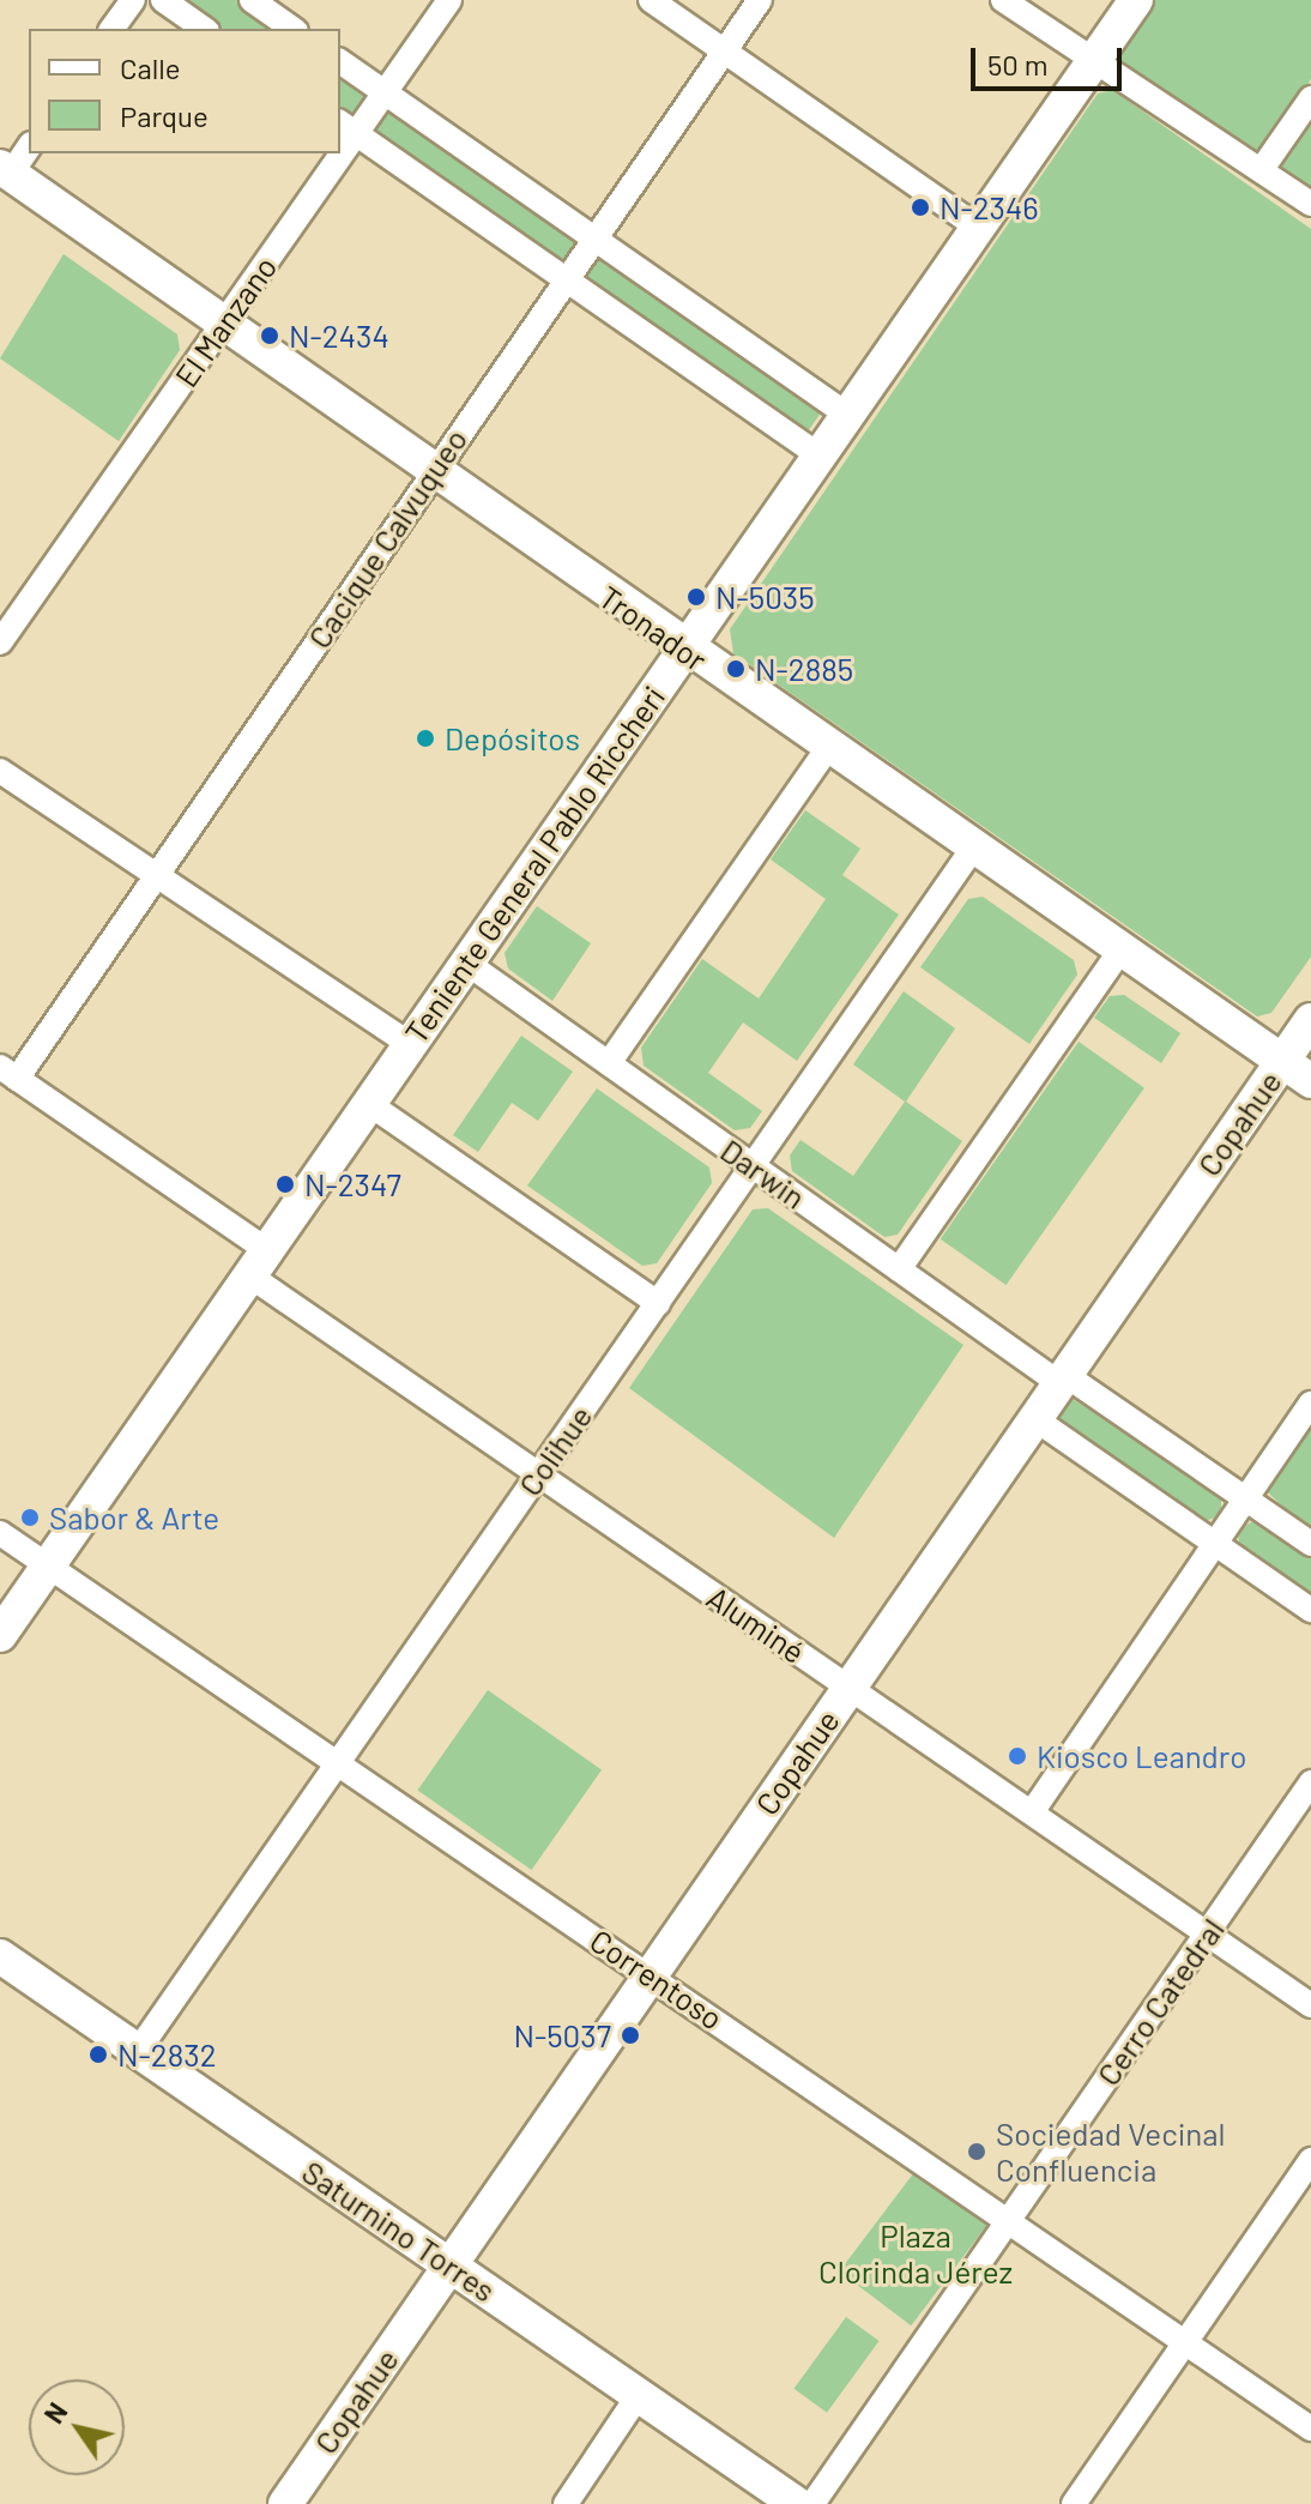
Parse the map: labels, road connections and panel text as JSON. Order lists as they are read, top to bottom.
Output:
{
  "streets": {
    "street": [
      "El Manzano",
      "Cacique Calvuqueo",
      "Tronador",
      "Teniente General Pablo Riccheri",
      "Copahue",
      "Darwin",
      "Colihue",
      "Aluminé",
      "Correntoso",
      "Cerro Catedral",
      "Saturnino Torres"
    ]
  },
  "crossings": [
    ["El Manzano", "Tronador"],
    ["Cacique Calvuqueo", "Tronador"],
    ["Cacique Calvuqueo", "Aluminé"],
    ["Tronador", "Teniente General Pablo Riccheri"],
    ["Tronador", "Copahue"],
    ["Tronador", "Colihue"],
    ["Teniente General Pablo Riccheri", "Darwin"],
    ["Teniente General Pablo Riccheri", "Aluminé"],
    ["Teniente General Pablo Riccheri", "Correntoso"],
    ["Copahue", "Darwin"],
    ["Copahue", "Aluminé"],
    ["Copahue", "Correntoso"],
    ["Copahue", "Saturnino Torres"],
    ["Darwin", "Colihue"],
    ["Colihue", "Aluminé"],
    ["Colihue", "Correntoso"],
    ["Colihue", "Saturnino Torres"],
    ["Aluminé", "Cerro Catedral"],
    ["Correntoso", "Cerro Catedral"]
  ],
  "parks": ["Plaza Clorinda Jérez"],
  "places": [
    "N-2346",
    "N-2434",
    "N-5035",
    "N-2885",
    "Depósitos",
    "N-2347",
    "Sabor & Arte",
    "Kiosco Leandro",
    "N-5037",
    "N-2832",
    "Sociedad Vecinal Confluencia"
  ],
  "legend": ["Calle", "Parque"],
  "scale_bar": "50 m",
  "north": "top left"
}
